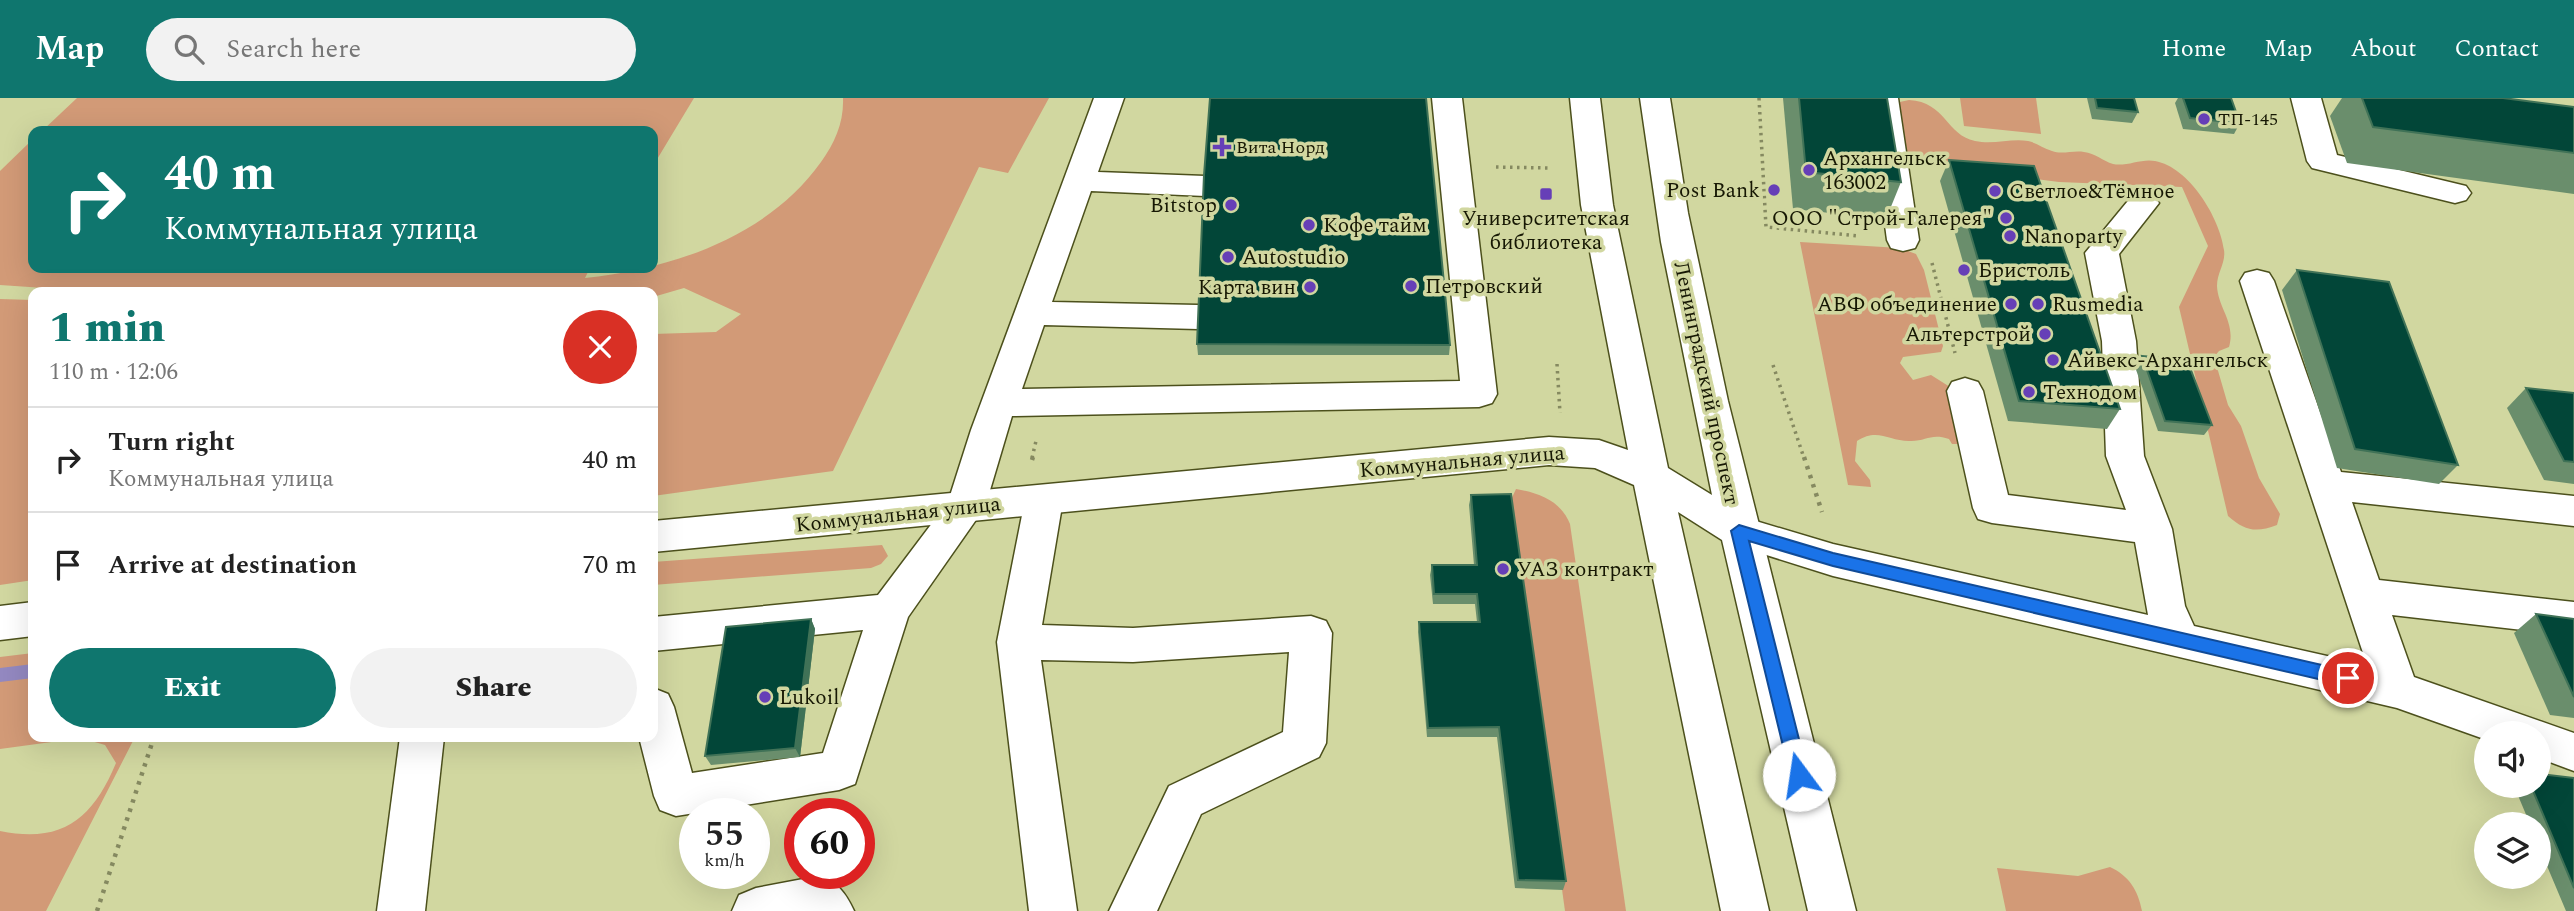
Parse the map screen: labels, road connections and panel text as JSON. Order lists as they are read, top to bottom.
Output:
{
  "streets": {
    "main road": ["Ленинградский проспект", "Коммунальная улица"]
  },
  "crossings": [
    ["Ленинградский проспект", "Коммунальная улица"]
  ],
  "places": {
    "other": [
      "ТП-145",
      "Архангельск 163002",
      "Post Bank",
      "Светлое&Тёмное",
      "Bitstop",
      "ООО \"Строй-Галерея\"",
      "Кофе тайм",
      "Nanoparty",
      "Autostudio",
      "Бристоль",
      "Петровский",
      "Карта вин",
      "АВФ объединение",
      "Rusmedia",
      "Альтерстрой",
      "Айвекс-Архангельск",
      "Технодом",
      "УАЗ контракт",
      "Lukoil"
    ],
    "health": ["Вита Норд"],
    "transit": ["Университетская библиотека"]
  },
  "page": {
    "header": "Map",
    "search": "Search here",
    "nav": [
      "Home",
      "Map",
      "About",
      "Contact"
    ],
    "turn": ["40 m", "Коммунальная улица"],
    "heading": ["1 min", "110 m · 12:06"],
    "list": [
      {
        "name": "Turn right",
        "note": "Коммунальная улица",
        "value": "40 m"
      },
      {
        "name": "Arrive at destination",
        "value": "70 m"
      }
    ],
    "buttons": ["Exit", "Share"],
    "speed": "55 km/h",
    "limit": "60"
  }
}
